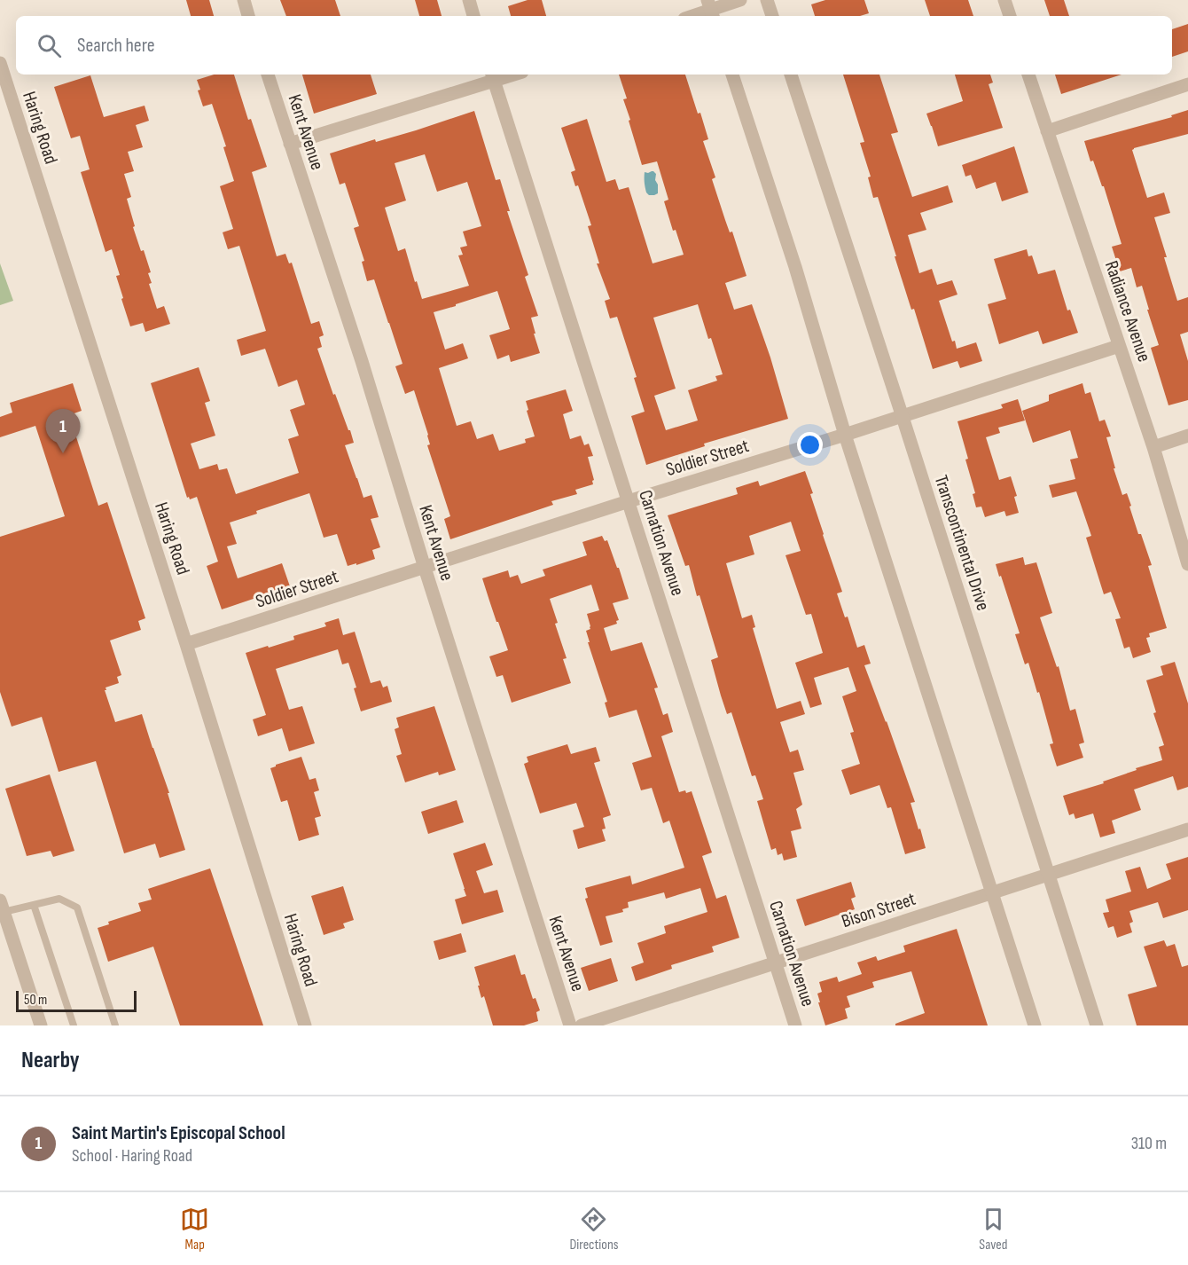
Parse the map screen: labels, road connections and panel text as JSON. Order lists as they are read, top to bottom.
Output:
{
  "streets": {
    "street": [
      "Haring Road",
      "Kent Avenue",
      "Radiance Avenue",
      "Soldier Street",
      "Carnation Avenue",
      "Transcontinental Drive",
      "Bison Street"
    ]
  },
  "crossings": [
    ["Haring Road", "Soldier Street"],
    ["Kent Avenue", "Soldier Street"],
    ["Radiance Avenue", "Soldier Street"],
    ["Soldier Street", "Carnation Avenue"],
    ["Soldier Street", "Transcontinental Drive"],
    ["Carnation Avenue", "Bison Street"],
    ["Transcontinental Drive", "Bison Street"]
  ],
  "scale_bar": "50 m",
  "page": {
    "search": "Search here",
    "pins": "1",
    "scale": "50 m",
    "heading": "Nearby",
    "list": [
      {
        "mark": "1",
        "name": "Saint Martin's Episcopal School",
        "note": "School · Haring Road",
        "value": "310 m"
      }
    ],
    "nav": ["Map", "Directions", "Saved"]
  }
}
